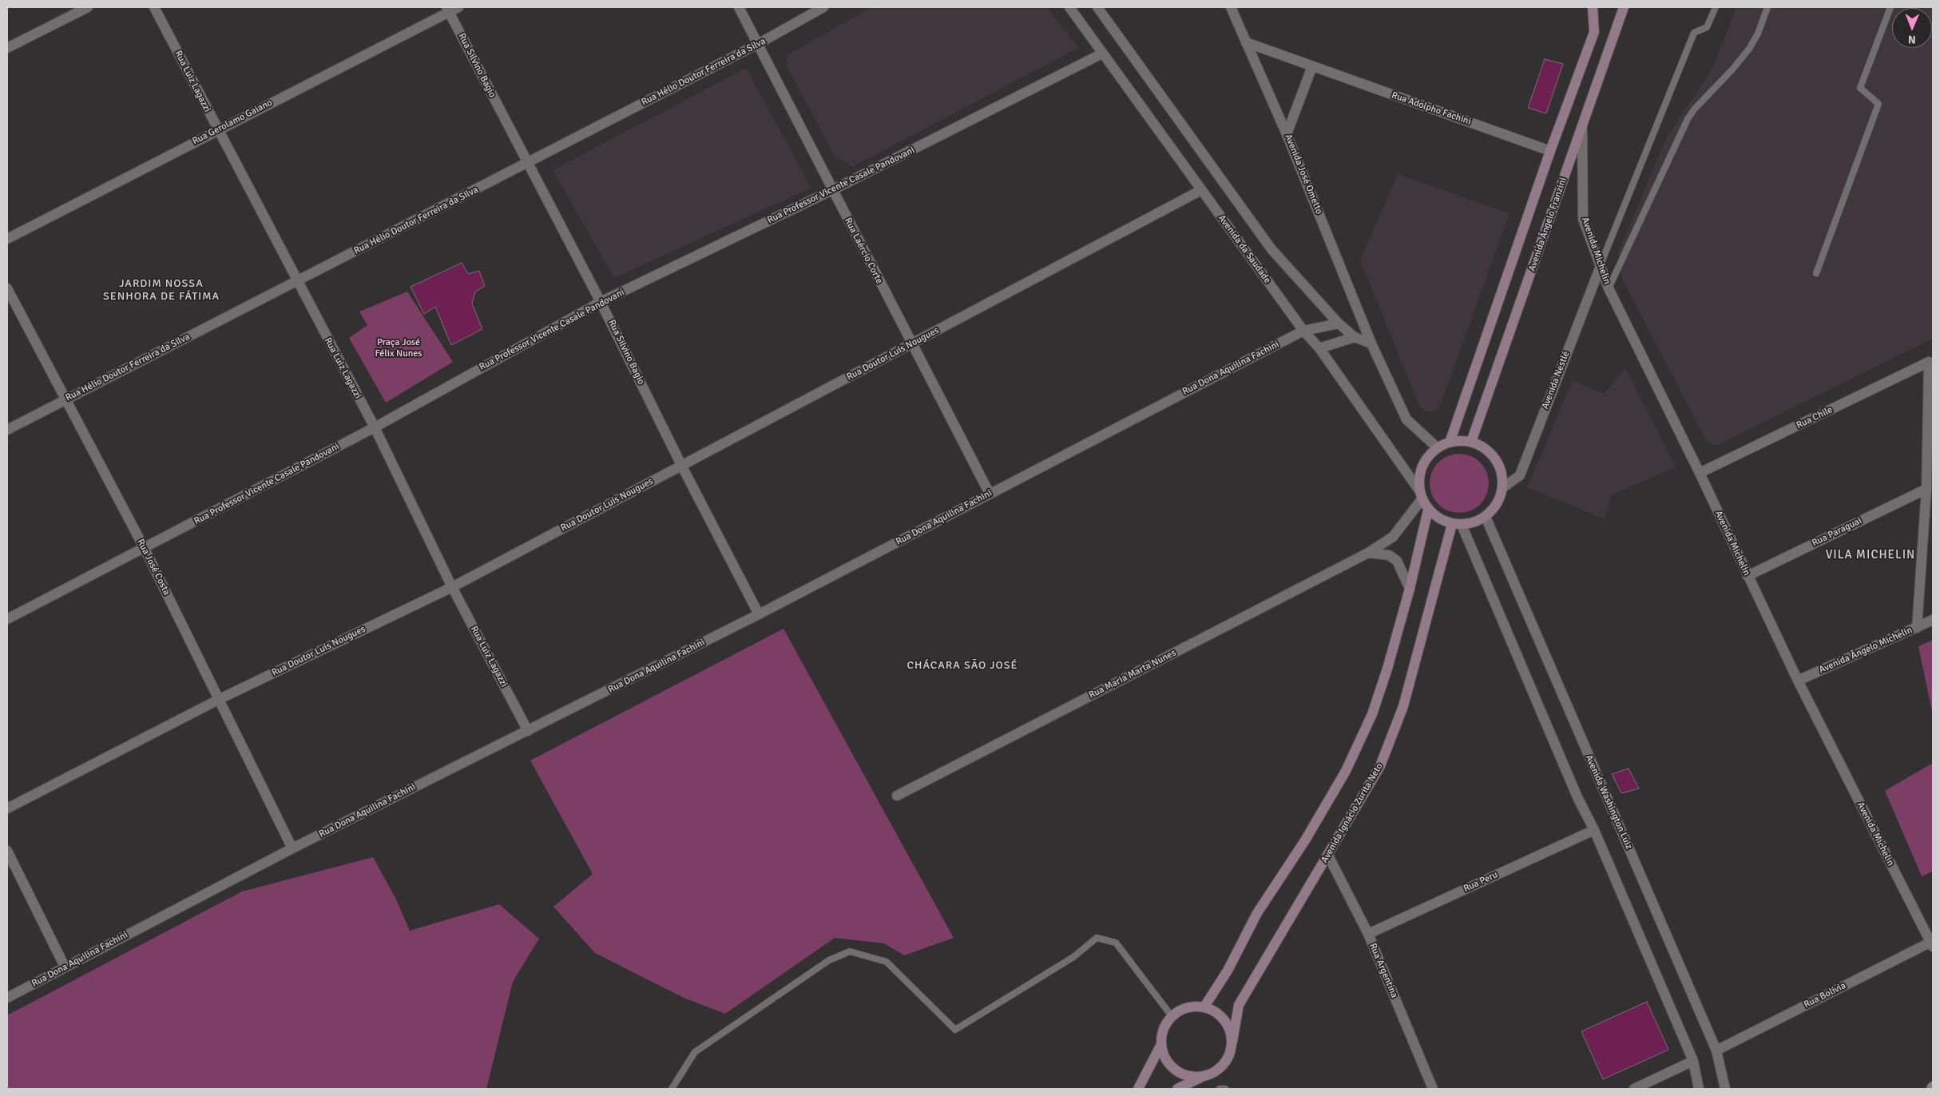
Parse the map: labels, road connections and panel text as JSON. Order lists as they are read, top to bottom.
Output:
{
  "streets": {
    "main road": ["Avenida Ângelo Franzini", "Avenida Ignácio Zurita Neto"],
    "street": [
      "Rua Silvino Bagio",
      "Rua Hélio Doutor Ferreira da Silva",
      "Rua Luiz Lagazzi",
      "Rua Adolpho Fachini",
      "Rua Gerolamo Gaiano",
      "Avenida José Ometto",
      "Rua Professor Vicente Casale Pandovani",
      "Avenida da Saudade",
      "Rua Laércio Corte",
      "Avenida Michelin",
      "Rua Doutor Luís Nougues",
      "Rua Dona Aquilina Fachini",
      "Avenida Nestlé",
      "Rua Chile",
      "Rua Paraguai",
      "Rua José Costa",
      "Avenida Ângelo Michelin",
      "Rua Maria Marta Nunes",
      "Avenida Washington Luiz",
      "Rua Peru",
      "Rua Argentina",
      "Rua Bolívia"
    ]
  },
  "crossings": [
    ["Rua Silvino Bagio", "Rua Hélio Doutor Ferreira da Silva"],
    ["Rua Silvino Bagio", "Rua Gerolamo Gaiano"],
    ["Rua Silvino Bagio", "Rua Professor Vicente Casale Pandovani"],
    ["Rua Silvino Bagio", "Rua Doutor Luís Nougues"],
    ["Rua Silvino Bagio", "Rua Dona Aquilina Fachini"],
    ["Rua Hélio Doutor Ferreira da Silva", "Rua Luiz Lagazzi"],
    ["Rua Hélio Doutor Ferreira da Silva", "Rua Laércio Corte"],
    ["Rua Hélio Doutor Ferreira da Silva", "Rua José Costa"],
    ["Rua Luiz Lagazzi", "Rua Gerolamo Gaiano"],
    ["Rua Luiz Lagazzi", "Rua Professor Vicente Casale Pandovani"],
    ["Rua Luiz Lagazzi", "Rua Doutor Luís Nougues"],
    ["Rua Luiz Lagazzi", "Rua Dona Aquilina Fachini"],
    ["Rua Adolpho Fachini", "Avenida José Ometto"],
    ["Rua Professor Vicente Casale Pandovani", "Avenida da Saudade"],
    ["Rua Professor Vicente Casale Pandovani", "Rua Laércio Corte"],
    ["Rua Professor Vicente Casale Pandovani", "Rua José Costa"],
    ["Avenida Ângelo Franzini", "Avenida da Saudade"],
    ["Avenida Ângelo Franzini", "Avenida Michelin"],
    ["Avenida Ângelo Franzini", "Avenida Nestlé"],
    ["Avenida Ângelo Franzini", "Rua Maria Marta Nunes"],
    ["Avenida Ângelo Franzini", "Avenida Washington Luiz"],
    ["Avenida Ângelo Franzini", "Avenida Ignácio Zurita Neto"],
    ["Avenida da Saudade", "Rua Doutor Luís Nougues"],
    ["Avenida da Saudade", "Rua Dona Aquilina Fachini"],
    ["Avenida da Saudade", "Avenida Nestlé"],
    ["Avenida da Saudade", "Rua Maria Marta Nunes"],
    ["Avenida da Saudade", "Avenida Washington Luiz"],
    ["Avenida da Saudade", "Avenida Ignácio Zurita Neto"],
    ["Rua Laércio Corte", "Rua Doutor Luís Nougues"],
    ["Rua Laércio Corte", "Rua Dona Aquilina Fachini"],
    ["Avenida Michelin", "Avenida Nestlé"],
    ["Avenida Michelin", "Rua Chile"],
    ["Avenida Michelin", "Rua Paraguai"],
    ["Avenida Michelin", "Avenida Ângelo Michelin"],
    ["Avenida Michelin", "Rua Bolívia"],
    ["Rua Doutor Luís Nougues", "Rua José Costa"],
    ["Rua Dona Aquilina Fachini", "Rua José Costa"],
    ["Avenida Nestlé", "Rua Maria Marta Nunes"],
    ["Avenida Nestlé", "Avenida Washington Luiz"],
    ["Avenida Nestlé", "Avenida Ignácio Zurita Neto"],
    ["Rua Chile", "Rua Paraguai"],
    ["Rua Maria Marta Nunes", "Avenida Washington Luiz"],
    ["Rua Maria Marta Nunes", "Avenida Ignácio Zurita Neto"],
    ["Avenida Washington Luiz", "Avenida Ignácio Zurita Neto"],
    ["Avenida Washington Luiz", "Rua Bolívia"],
    ["Avenida Ignácio Zurita Neto", "Rua Argentina"],
    ["Rua Peru", "Rua Argentina"]
  ],
  "districts": ["JARDIM NOSSA SENHORA DE FÁTIMA", "VILA MICHELIN", "CHÁCARA SÃO JOSÉ"],
  "parks": ["Praça José Félix Nunes"],
  "north": "bottom"
}
